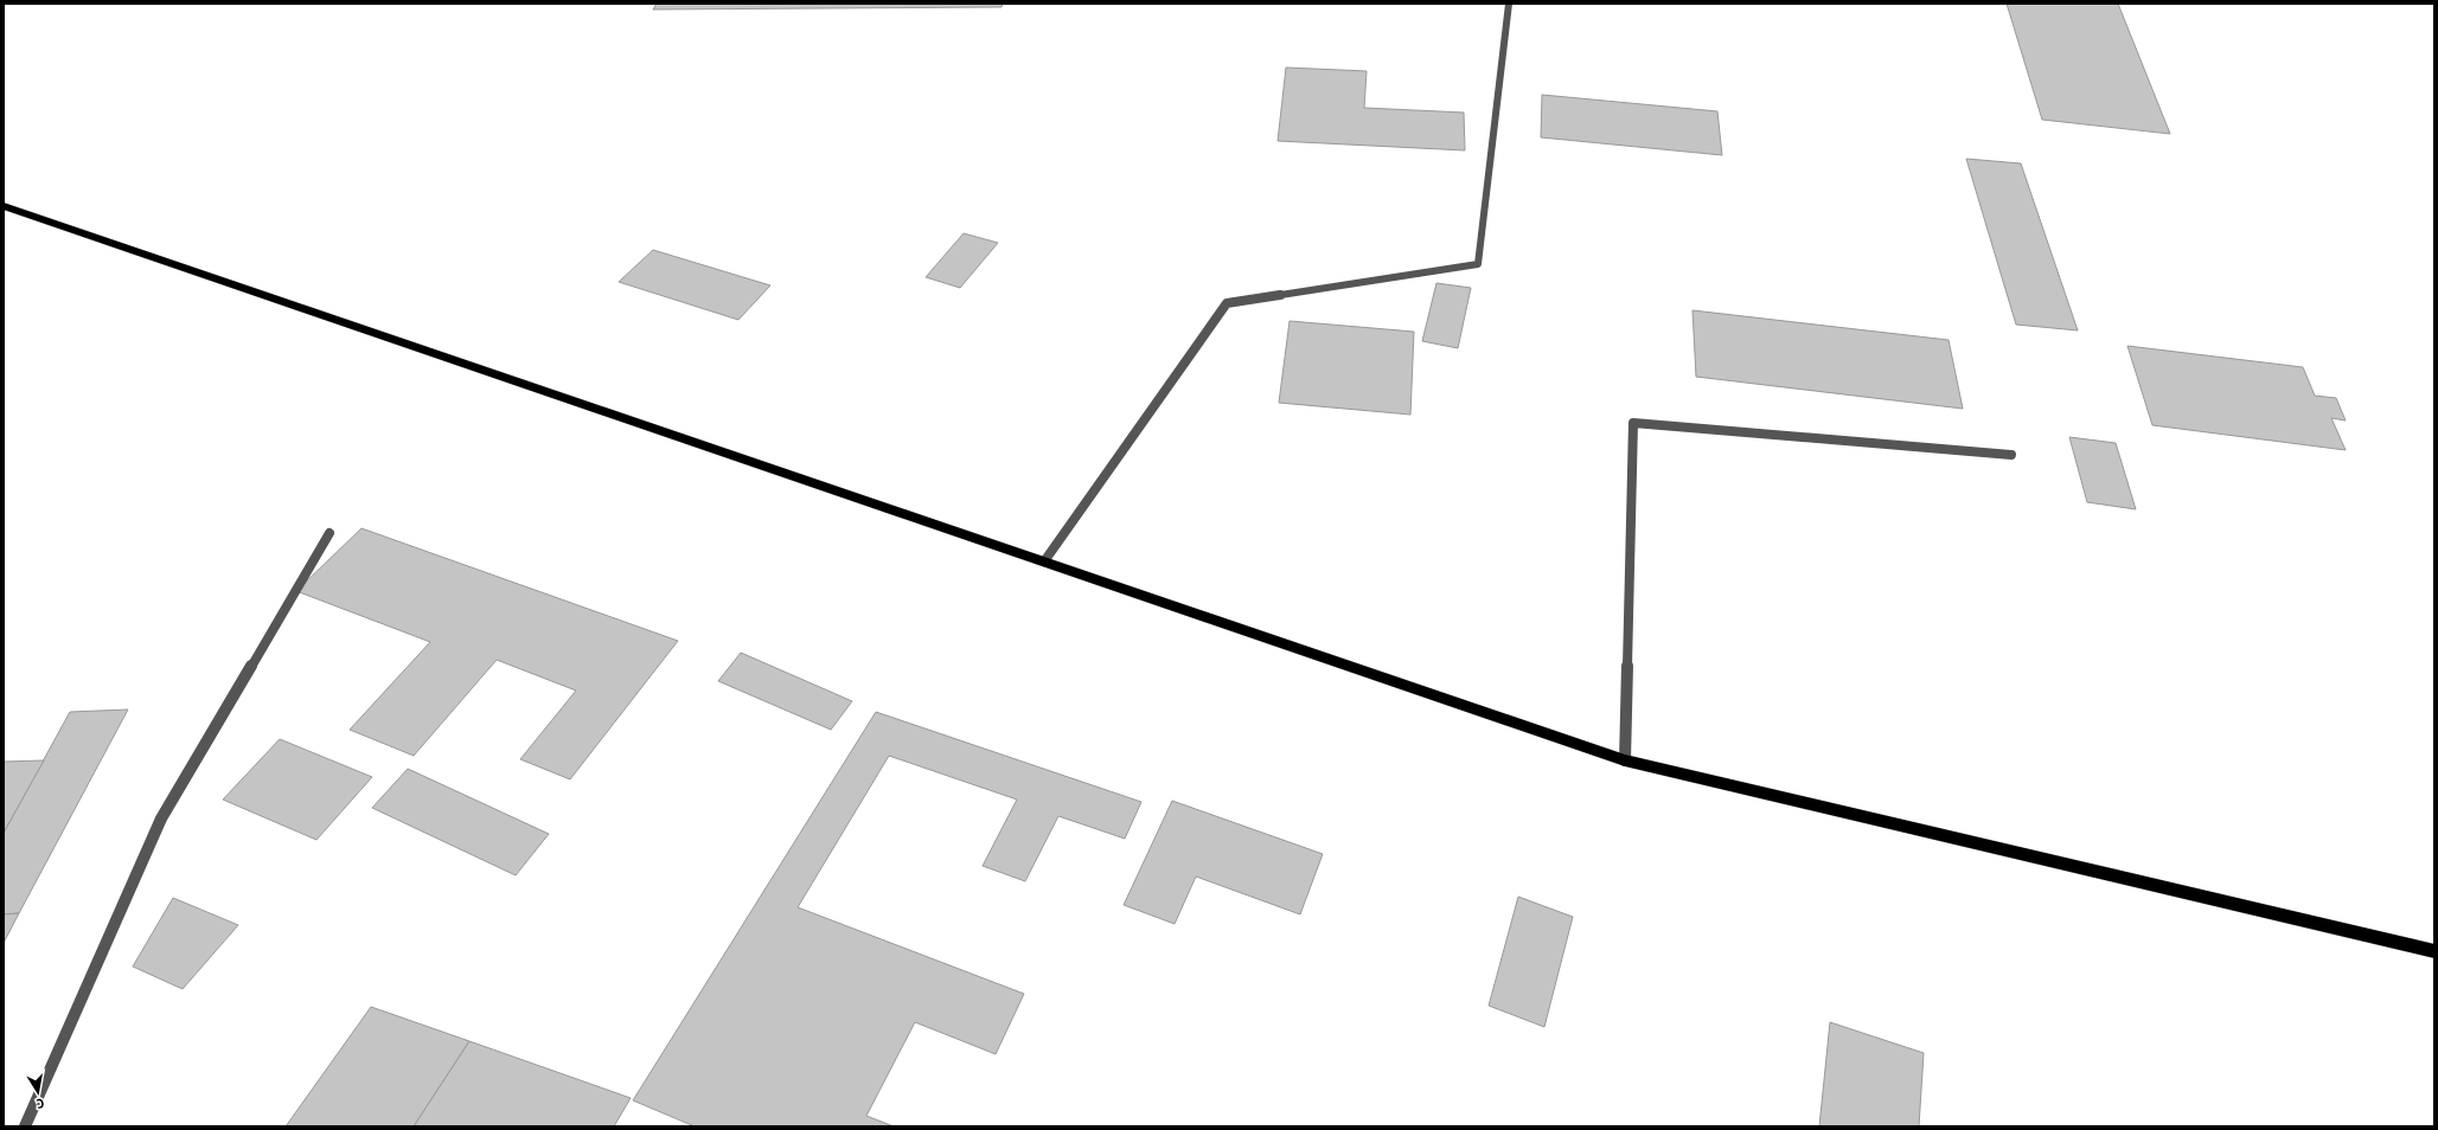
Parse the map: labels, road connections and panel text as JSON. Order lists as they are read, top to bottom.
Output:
{
  "north": "bottom"
}
